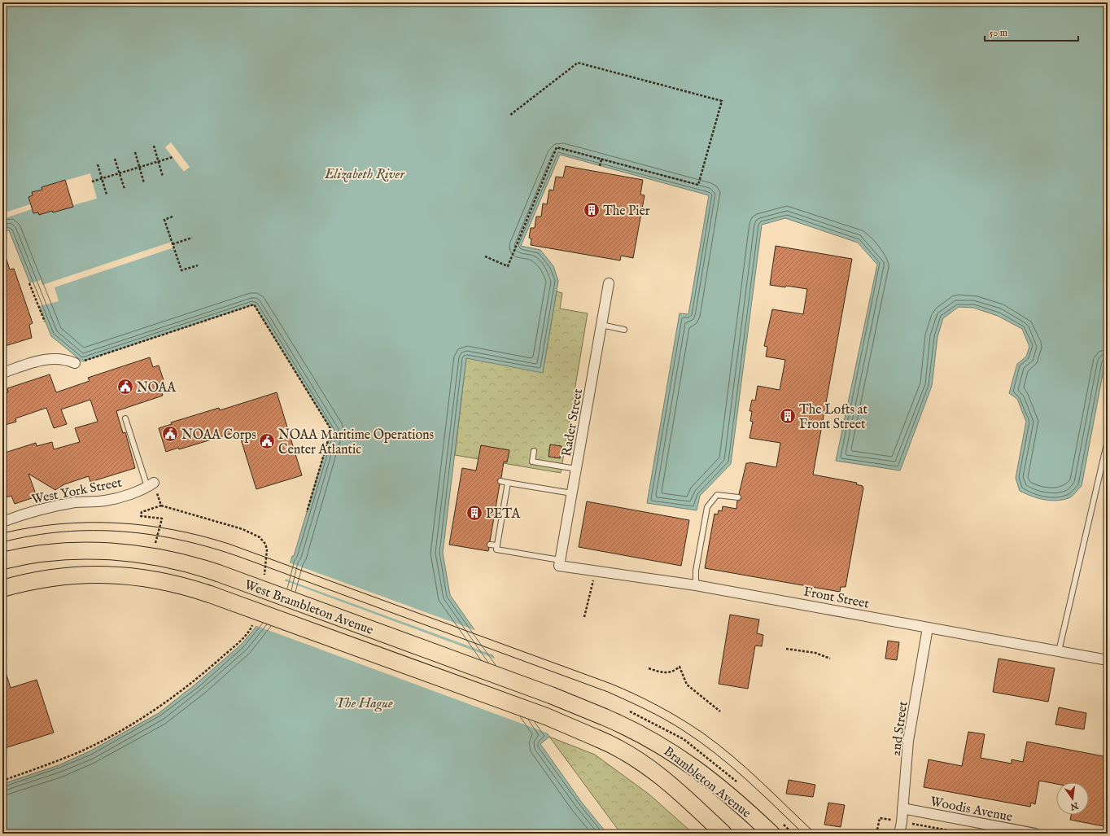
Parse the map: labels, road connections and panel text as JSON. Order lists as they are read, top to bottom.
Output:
{
  "streets": {
    "main road": ["West Brambleton Avenue", "Brambleton Avenue"],
    "street": [
      "Rader Street",
      "West York Street",
      "Front Street",
      "2nd Street",
      "Woodis Avenue"
    ]
  },
  "crossings": [
    ["Rader Street", "Front Street"],
    ["Front Street", "2nd Street"],
    ["West Brambleton Avenue", "Brambleton Avenue"],
    ["2nd Street", "Woodis Avenue"]
  ],
  "water": ["Elizabeth River", "The Hague"],
  "places": {
    "building": ["The Pier", "The Lofts at Front Street", "PETA"],
    "public building": ["NOAA", "NOAA Corps", "NOAA Maritime Operations Center Atlantic"]
  },
  "scale_bar": "50 m",
  "north": "bottom"
}
